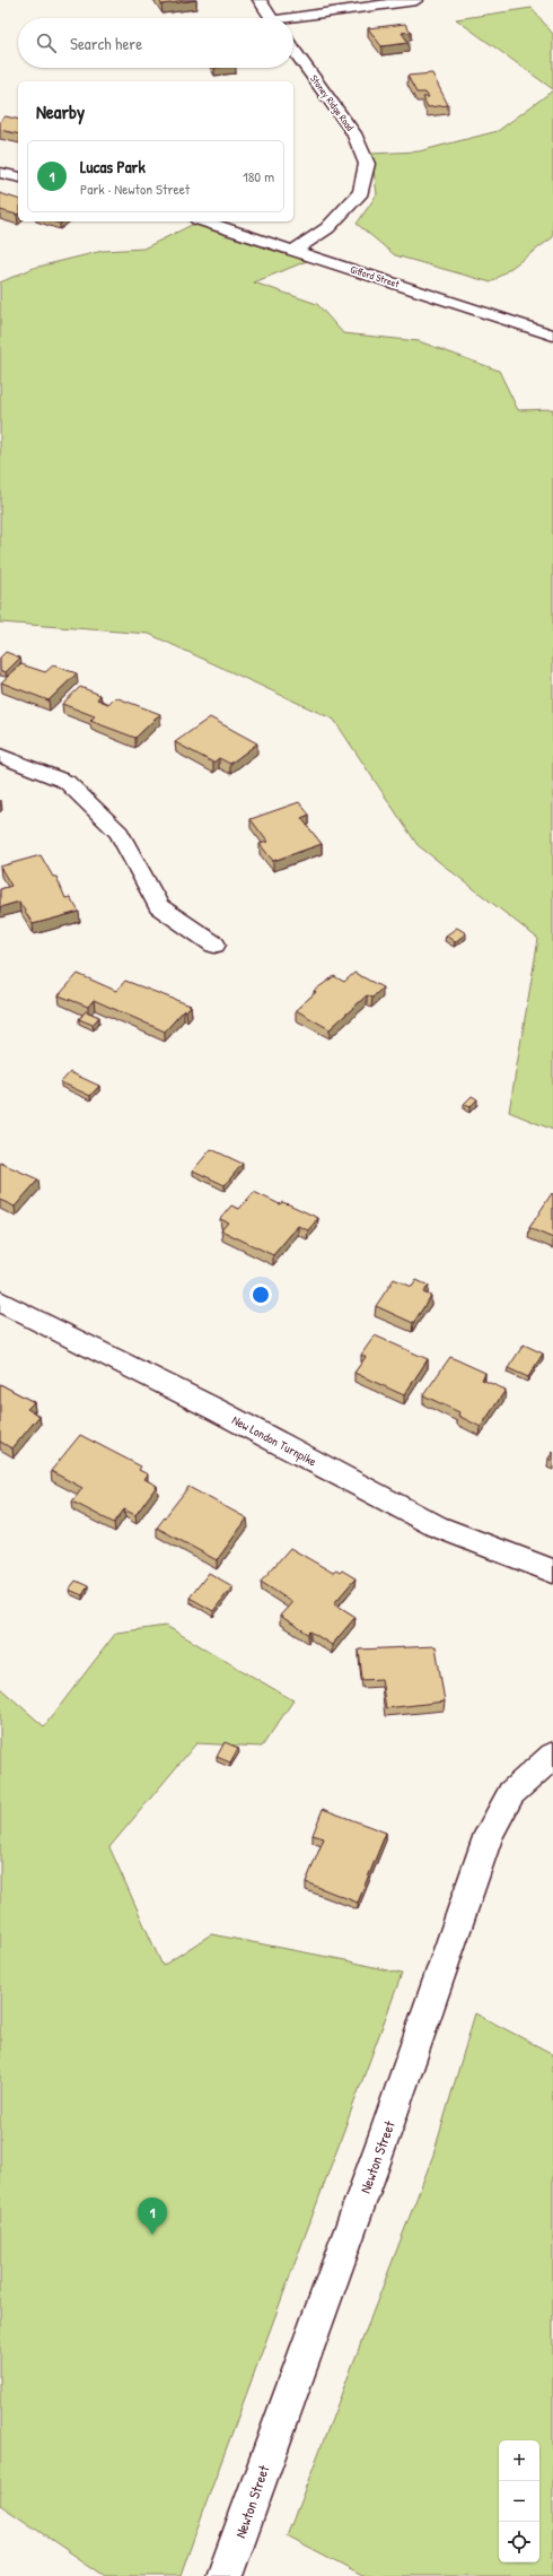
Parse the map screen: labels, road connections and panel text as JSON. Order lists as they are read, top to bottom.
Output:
{
  "streets": {
    "street": [
      "Stoney Ridge Road",
      "Gifford Street",
      "New London Turnpike",
      "Newton Street"
    ]
  },
  "crossings": [
    ["Stoney Ridge Road", "Gifford Street"]
  ],
  "page": {
    "search": "Search here",
    "heading": "Nearby",
    "list": [
      {
        "mark": "1",
        "name": "Lucas Park",
        "note": "Park · Newton Street",
        "value": "180 m"
      }
    ],
    "pins": "1",
    "map_buttons": ["+", "−"]
  }
}
